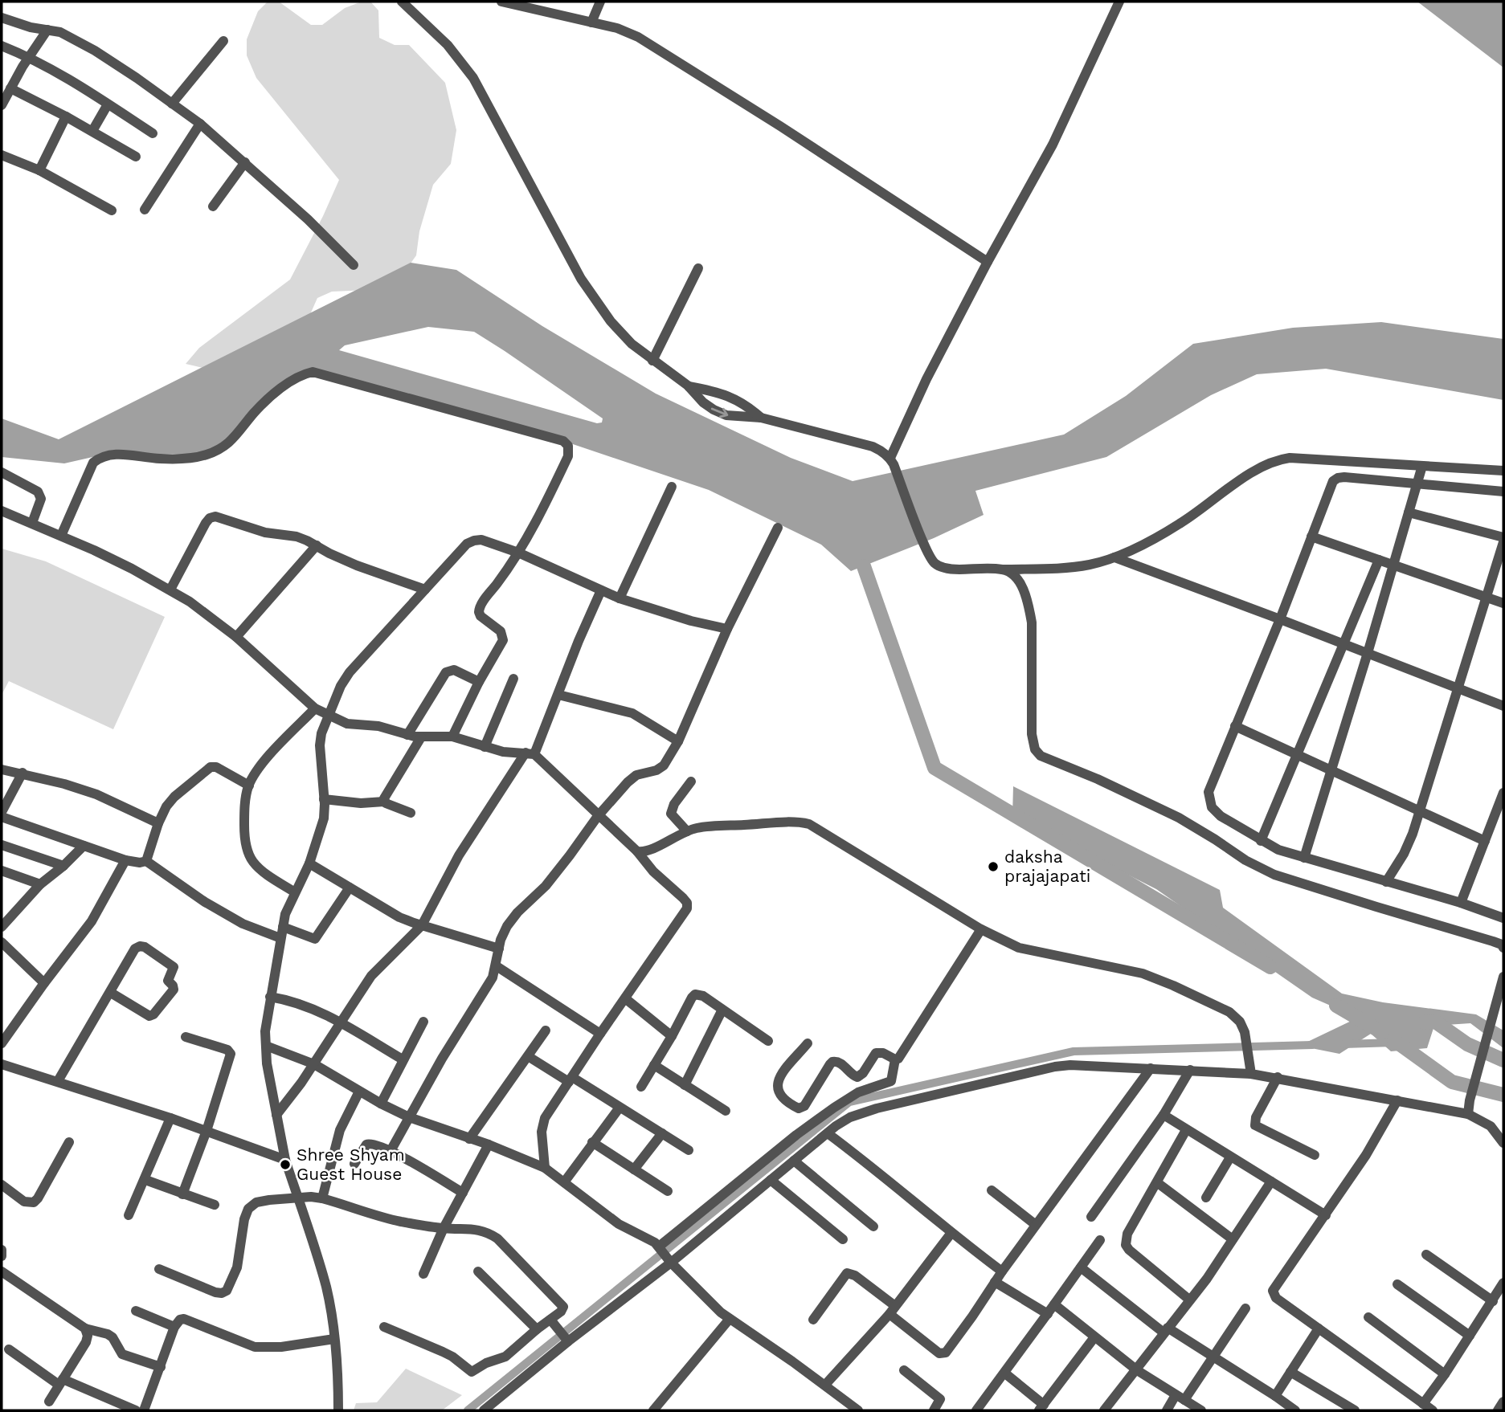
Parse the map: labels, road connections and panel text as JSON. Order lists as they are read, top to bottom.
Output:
{
  "places": ["daksha prajajapati", "Shree Shyam Guest House"]
}
